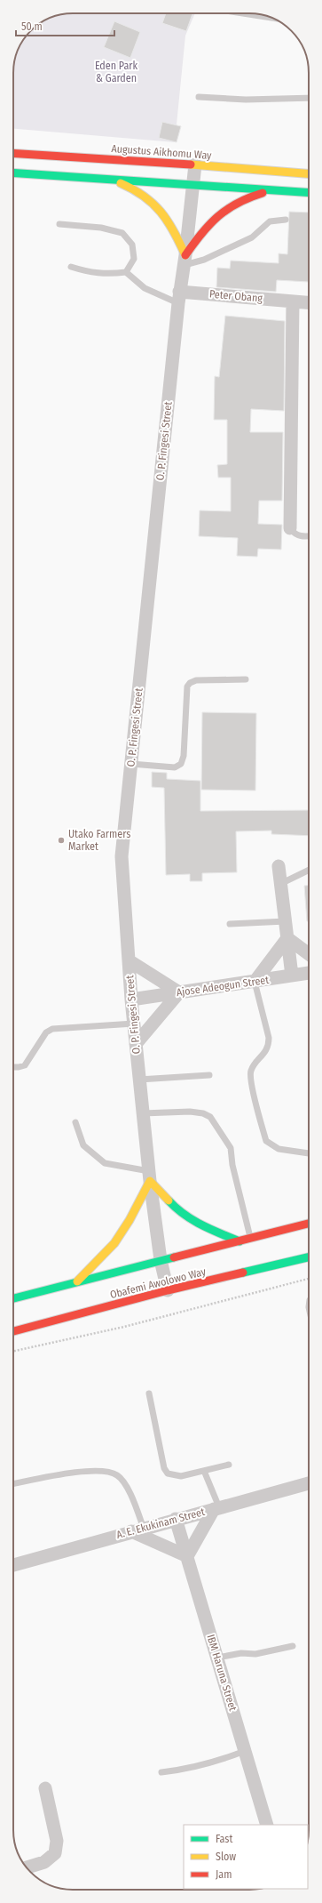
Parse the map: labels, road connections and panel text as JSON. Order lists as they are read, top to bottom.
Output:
{
  "streets": {
    "main road": ["Augustus Aikhomu Way", "Obafemi Awolowo Way"],
    "street": [
      "Peter Obang",
      "O. P. Fingesi Street",
      "Ajose Adeogun Street",
      "A. E. Ekukinam Street",
      "IBM Haruna Street"
    ]
  },
  "crossings": [
    ["Augustus Aikhomu Way", "O. P. Fingesi Street"],
    ["Peter Obang", "O. P. Fingesi Street"],
    ["O. P. Fingesi Street", "Ajose Adeogun Street"],
    ["O. P. Fingesi Street", "Obafemi Awolowo Way"],
    ["A. E. Ekukinam Street", "IBM Haruna Street"]
  ],
  "parks": ["Eden Park & Garden"],
  "places": ["Utako Farmers Market"],
  "legend": ["Fast", "Slow", "Jam"],
  "scale_bar": "50 m"
}
